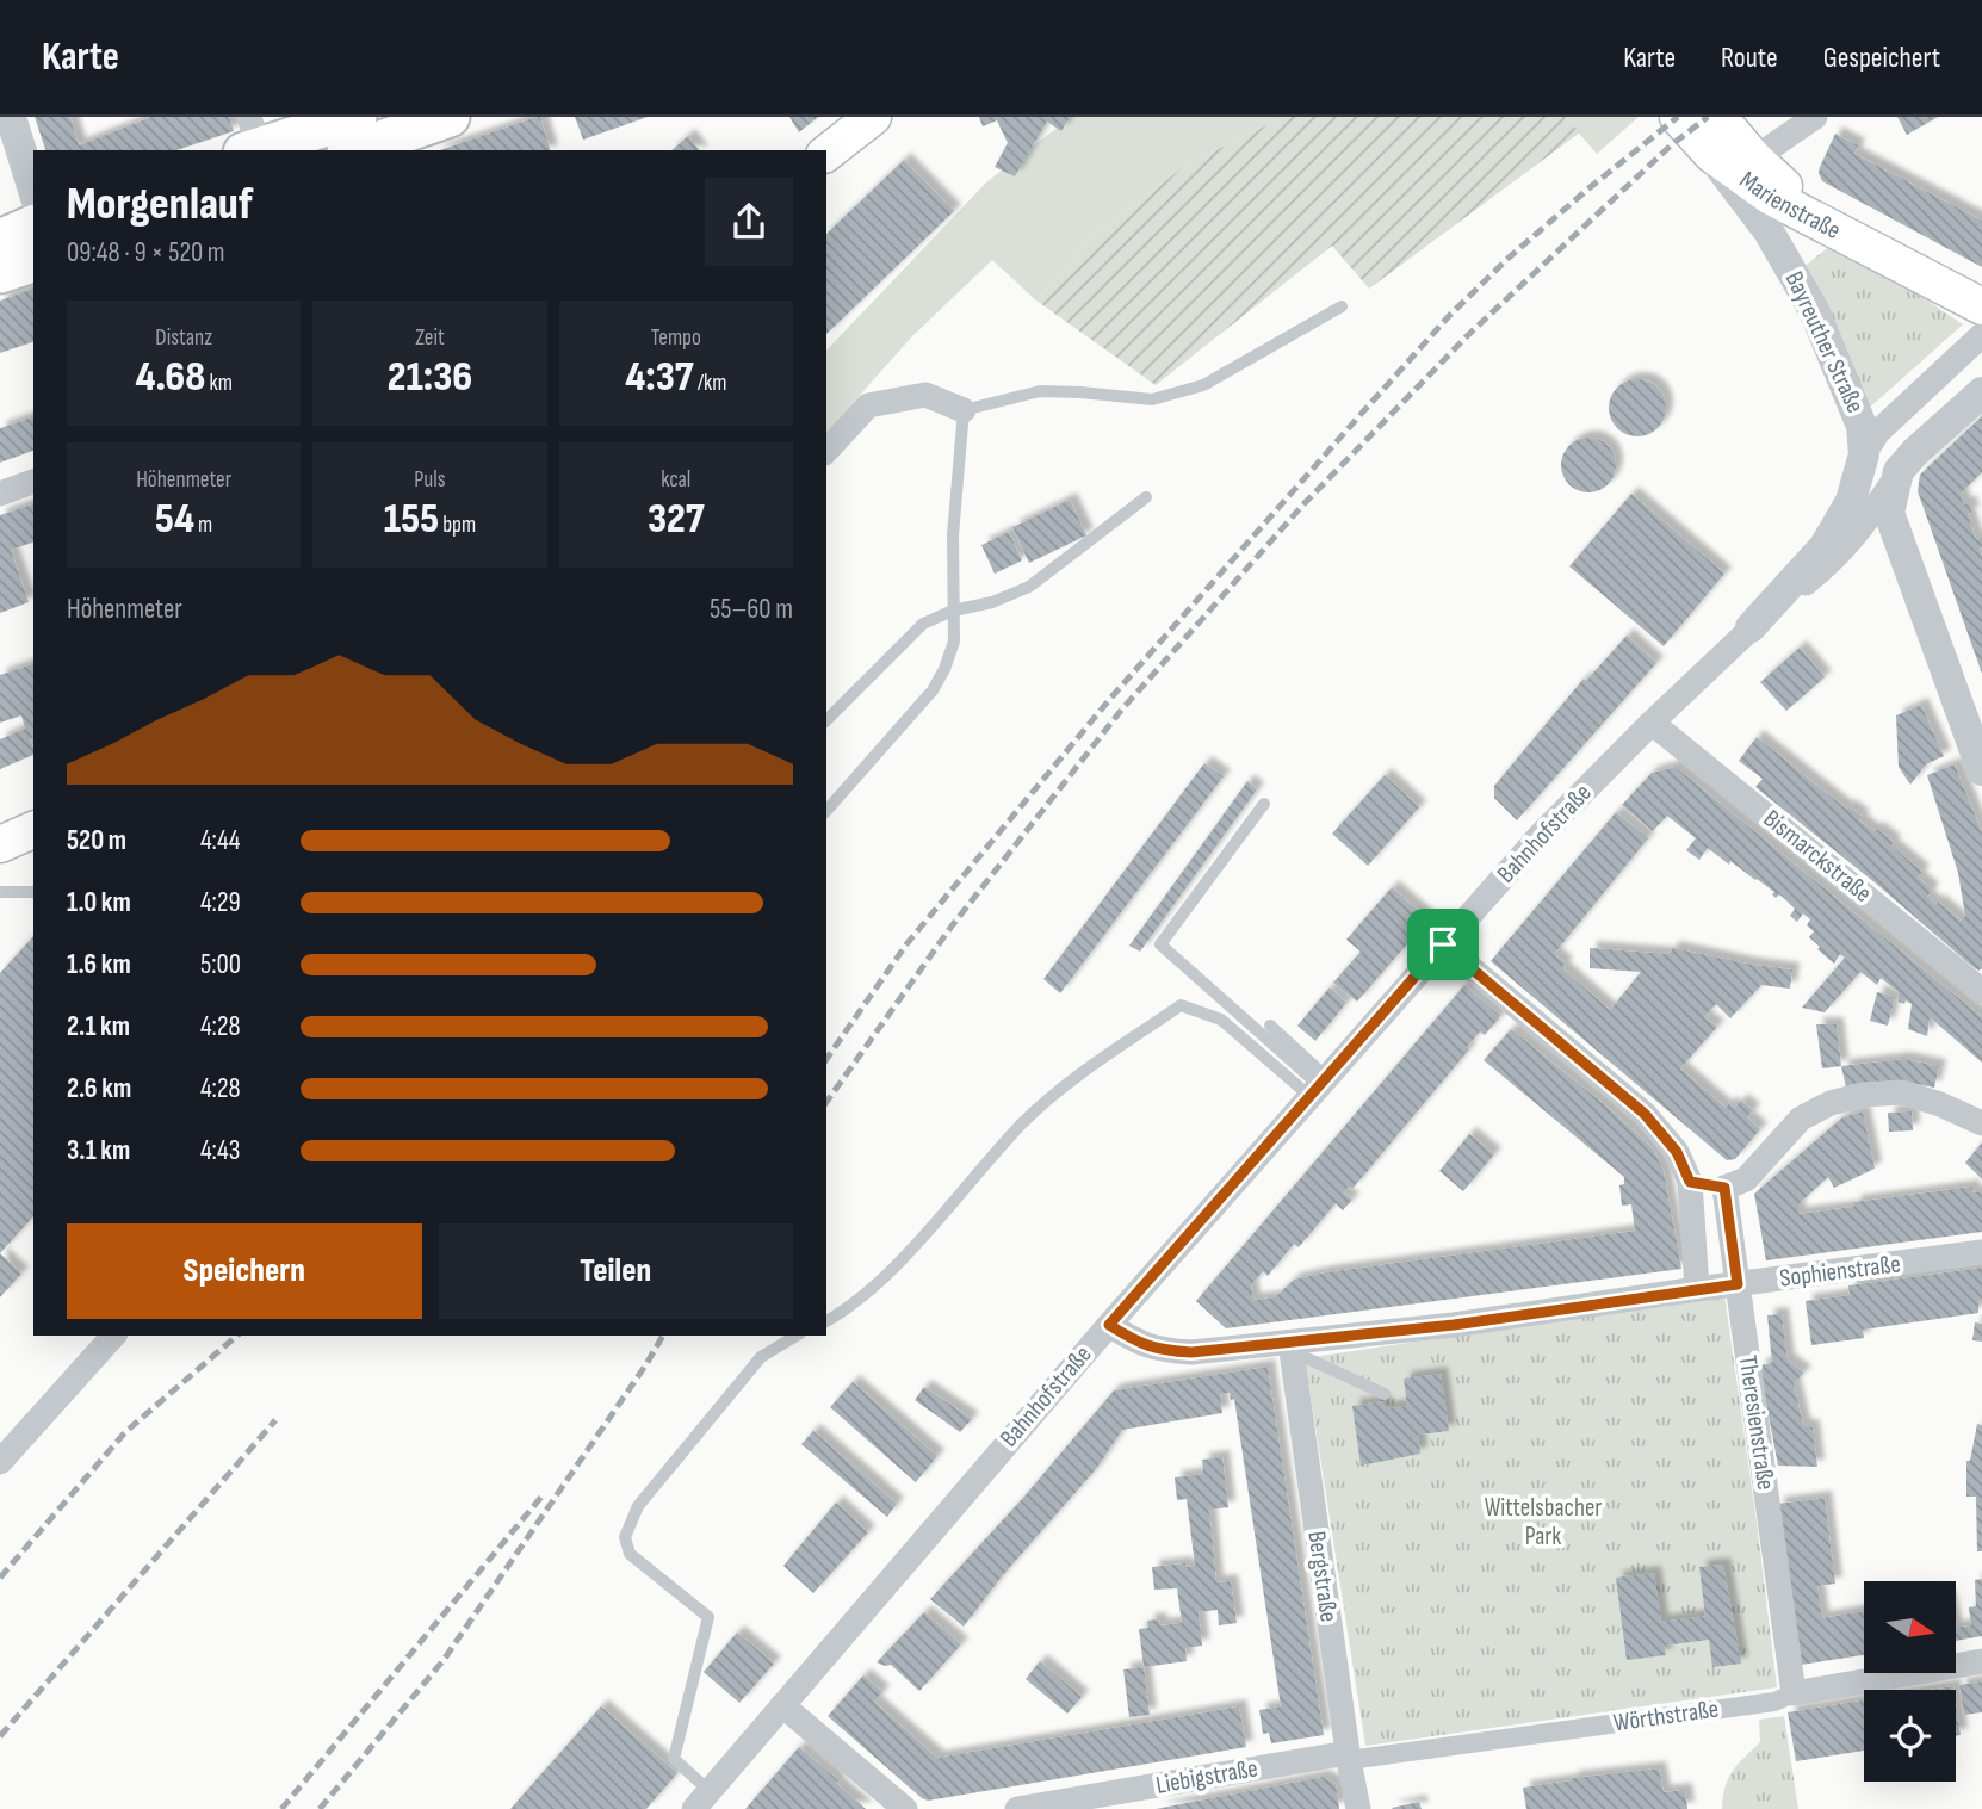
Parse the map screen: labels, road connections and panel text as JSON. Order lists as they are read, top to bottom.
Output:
{
  "streets": {
    "main road": ["Marienstraße"],
    "street": [
      "Bayreuther Straße",
      "Bahnhofstraße",
      "Bismarckstraße",
      "Sophienstraße",
      "Theresienstraße",
      "Bergstraße",
      "Wörthstraße",
      "Liebigstraße"
    ]
  },
  "crossings": [
    ["Marienstraße", "Bayreuther Straße"],
    ["Bayreuther Straße", "Bahnhofstraße"],
    ["Bahnhofstraße", "Bismarckstraße"],
    ["Bahnhofstraße", "Sophienstraße"],
    ["Sophienstraße", "Theresienstraße"],
    ["Sophienstraße", "Bergstraße"],
    ["Theresienstraße", "Wörthstraße"],
    ["Bergstraße", "Wörthstraße"],
    ["Bergstraße", "Liebigstraße"],
    ["Wörthstraße", "Liebigstraße"]
  ],
  "parks": ["Wittelsbacher Park"],
  "north": "right",
  "page": {
    "header": "Karte",
    "nav": ["Karte", "Route", "Gespeichert"],
    "heading": ["Morgenlauf", "09:48 · 9 × 520 m"],
    "stats": [
      ["Distanz", "4.68 km"],
      ["Zeit", "21:36"],
      ["Tempo", "4:37 /km"],
      ["Höhenmeter", "54 m"],
      ["Puls", "155 bpm"],
      ["kcal", "327"]
    ],
    "chart": ["Höhenmeter", "55–60 m"],
    "list": [
      {
        "name": "520 m",
        "note": "4:44"
      },
      {
        "name": "1.0 km",
        "note": "4:29"
      },
      {
        "name": "1.6 km",
        "note": "5:00"
      },
      {
        "name": "2.1 km",
        "note": "4:28"
      },
      {
        "name": "2.6 km",
        "note": "4:28"
      },
      {
        "name": "3.1 km",
        "note": "4:43"
      }
    ],
    "buttons": ["Speichern", "Teilen"]
  }
}
